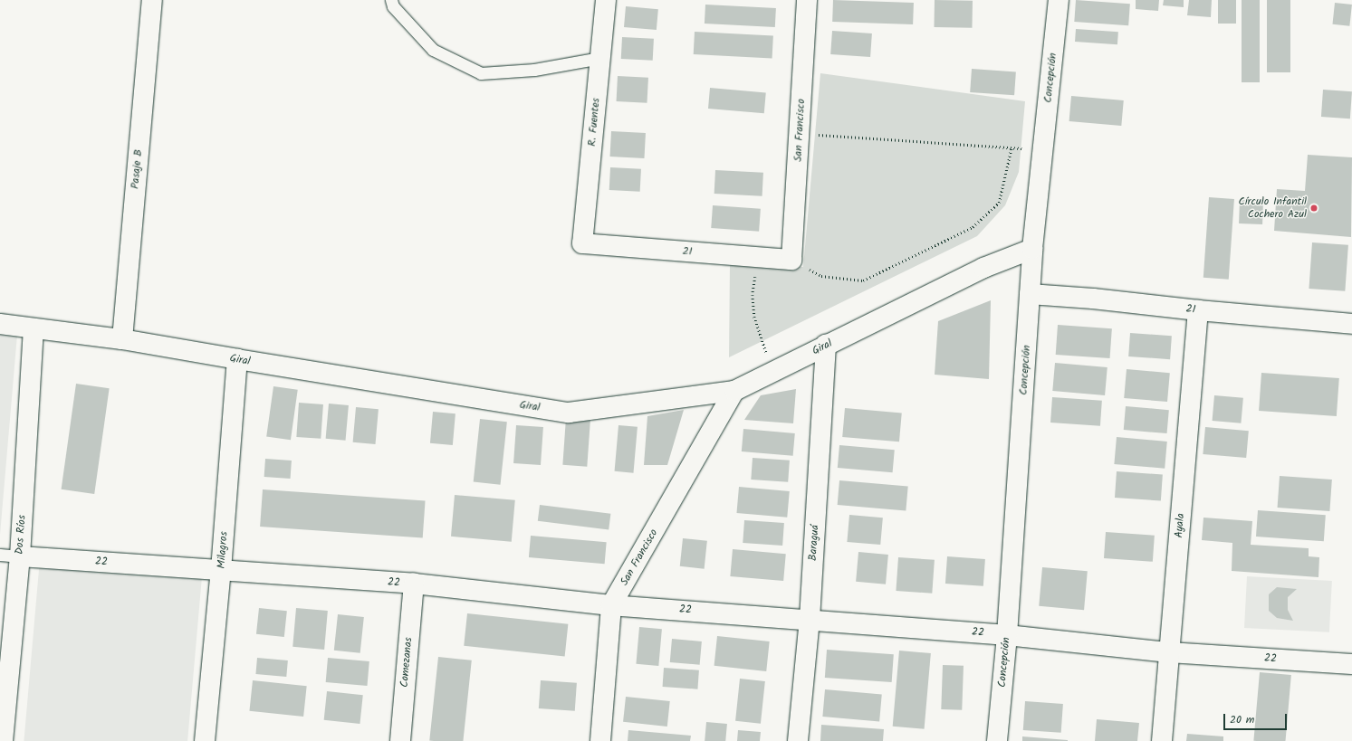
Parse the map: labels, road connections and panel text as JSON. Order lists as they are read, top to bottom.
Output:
{
  "streets": {
    "street": [
      "Concepción",
      "R. Fuentes",
      "San Francisco",
      "Pasaje B",
      "21",
      "Giral",
      "Ayala",
      "Dos Ríos",
      "Baraguá",
      "Milagros",
      "22",
      "Comezanas"
    ]
  },
  "crossings": [
    ["Concepción", "21"],
    ["Concepción", "Giral"],
    ["Concepción", "22"],
    ["R. Fuentes", "21"],
    ["San Francisco", "21"],
    ["San Francisco", "Giral"],
    ["San Francisco", "22"],
    ["Pasaje B", "Giral"],
    ["21", "Ayala"],
    ["Giral", "Dos Ríos"],
    ["Giral", "Baraguá"],
    ["Giral", "Milagros"],
    ["Ayala", "22"],
    ["Dos Ríos", "22"],
    ["Baraguá", "22"],
    ["Milagros", "22"],
    ["22", "Comezanas"]
  ],
  "places": ["Círculo Infantil Cochero Azul"],
  "scale_bar": "20 m"
}
